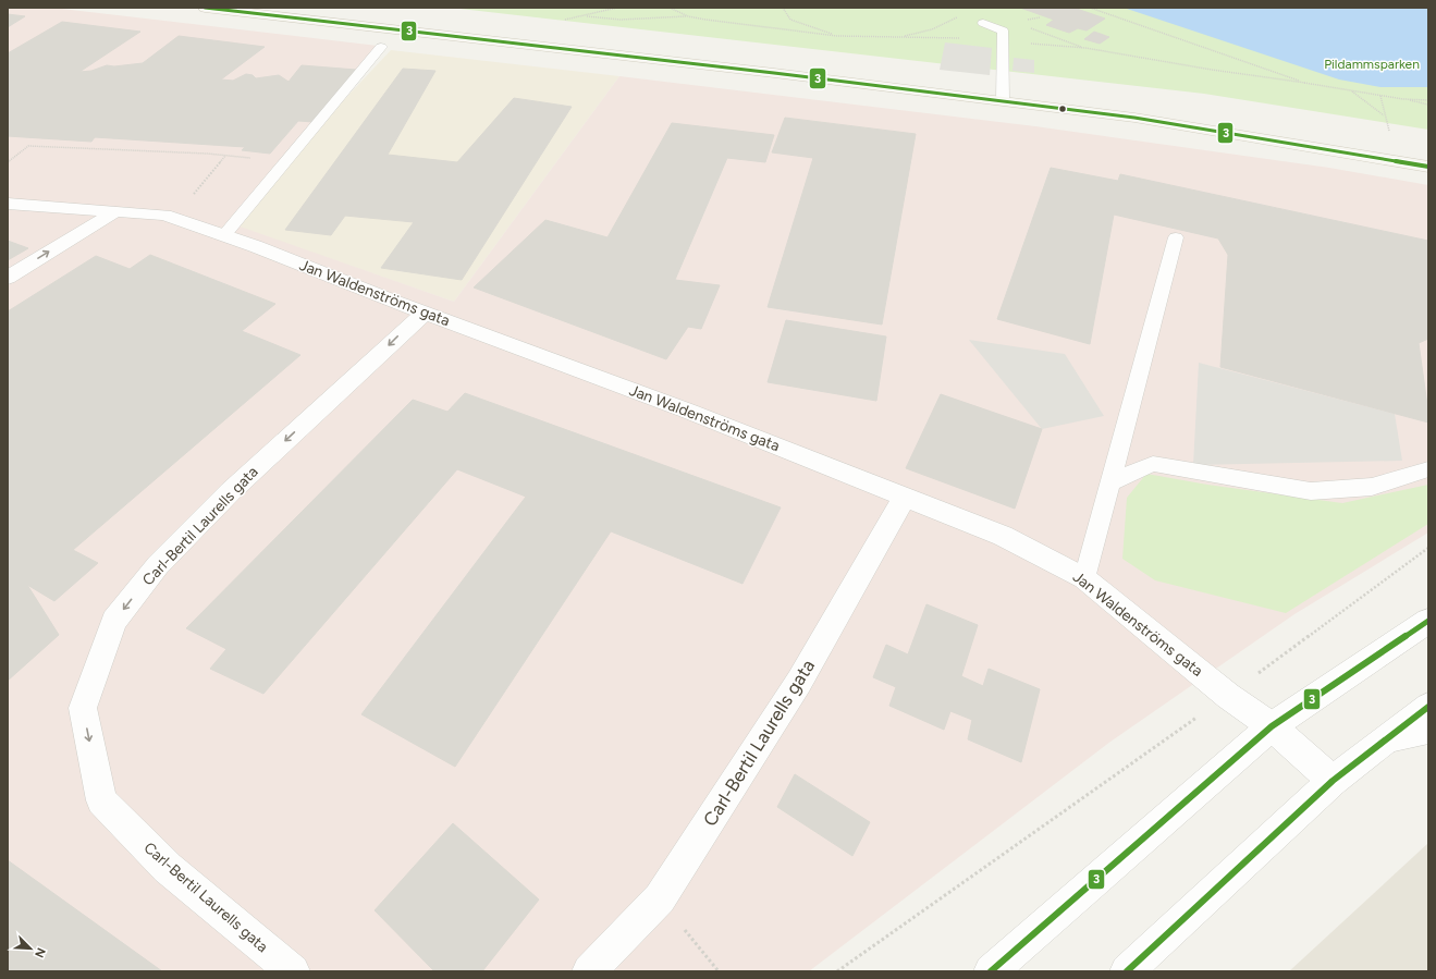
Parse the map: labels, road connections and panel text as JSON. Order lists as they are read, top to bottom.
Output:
{
  "streets": {
    "street": ["Jan Waldenströms gata", "Carl-Bertil Laurells gata"]
  },
  "crossings": [
    ["Jan Waldenströms gata", "Carl-Bertil Laurells gata"]
  ],
  "parks": ["Pildammsparken"],
  "lines": ["transit line 3"],
  "north": "bottom right"
}
